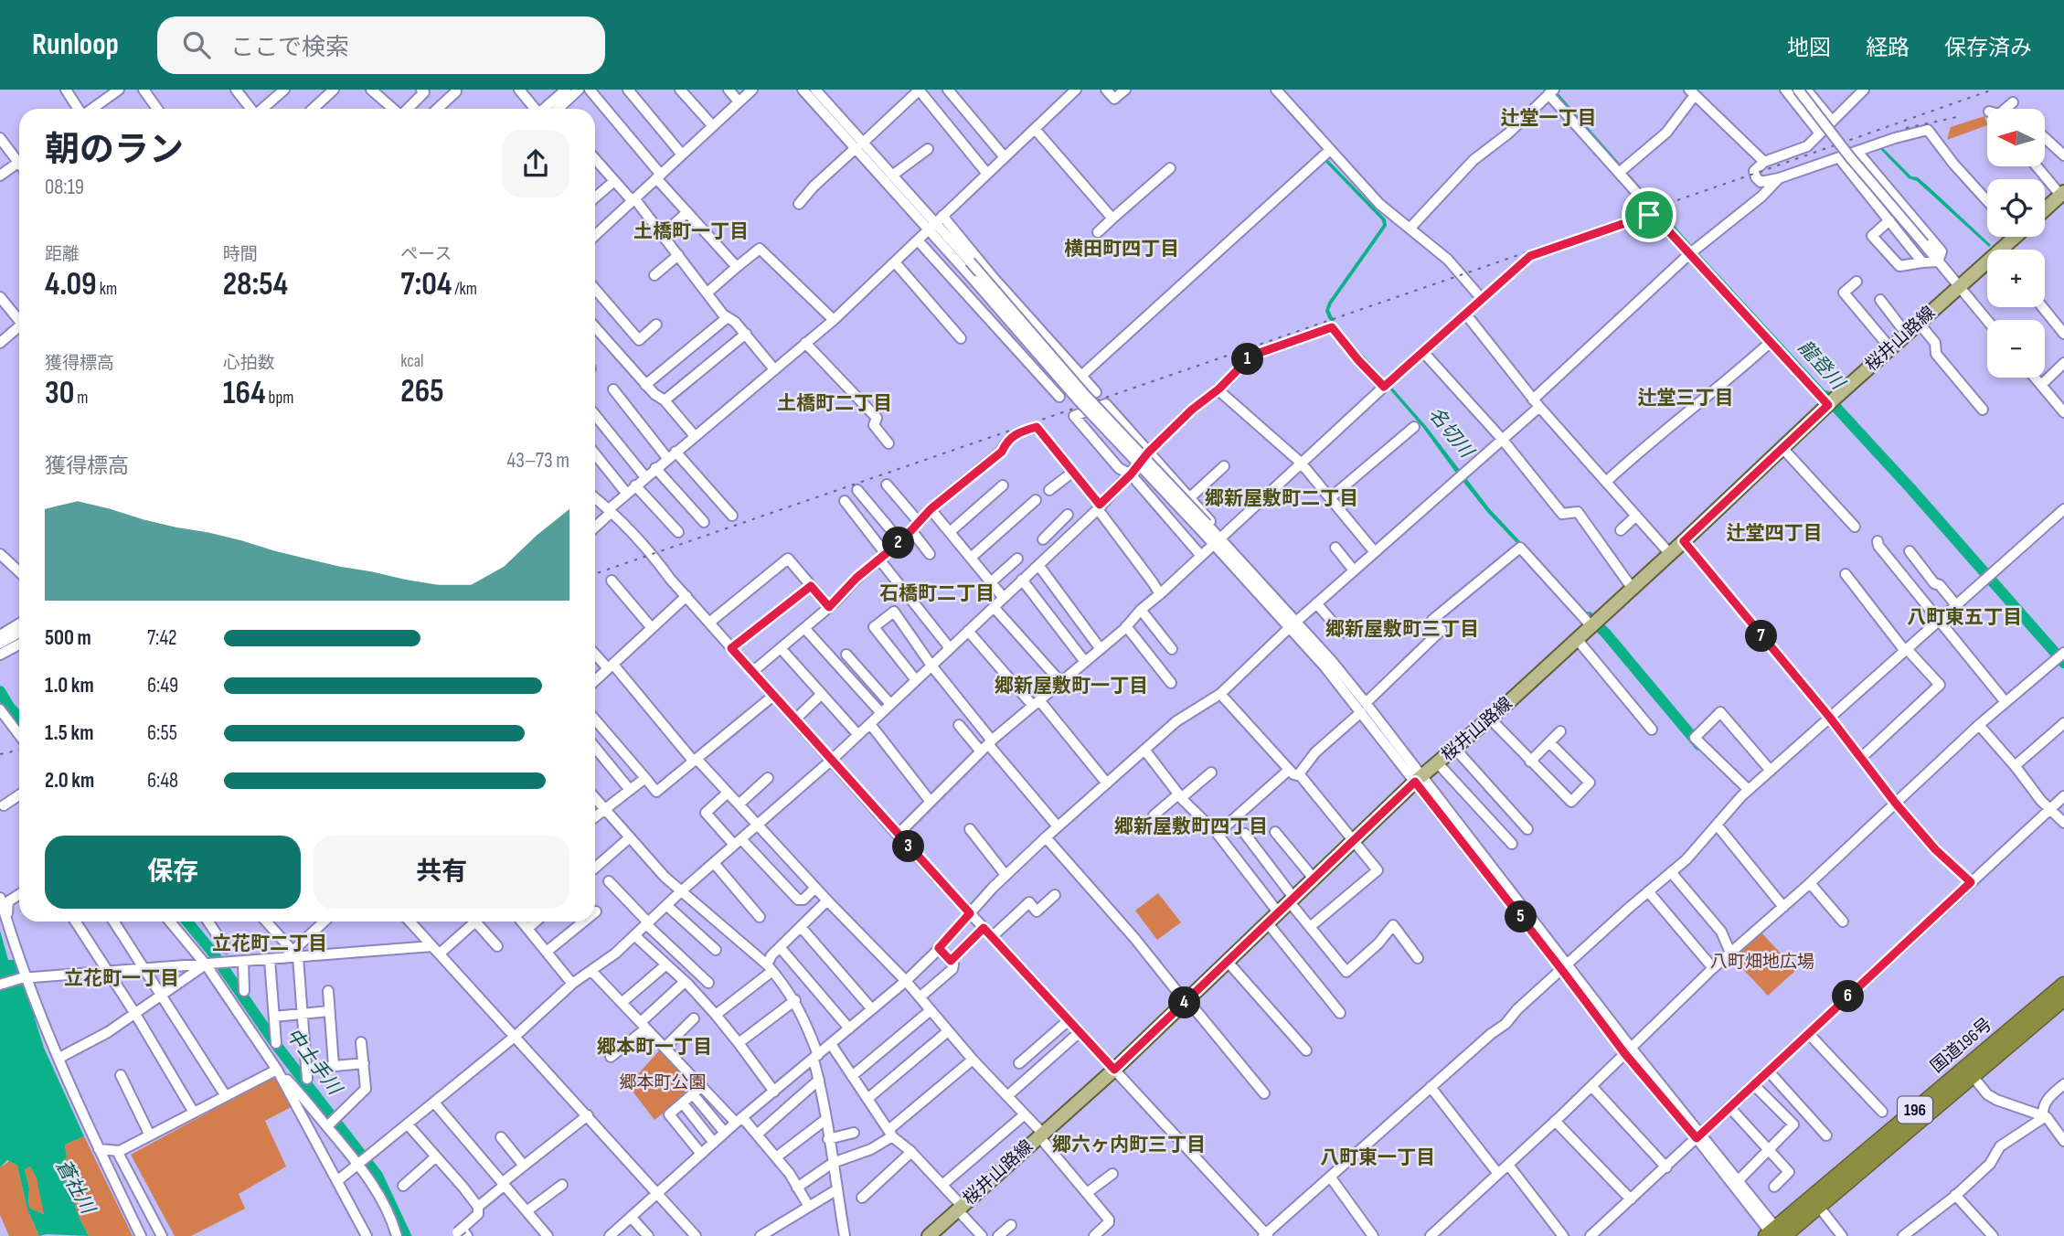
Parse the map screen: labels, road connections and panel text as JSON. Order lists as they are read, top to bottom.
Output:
{
  "streets": {
    "highway": ["国道196号", "196"],
    "main road": ["桜井山路線"]
  },
  "districts": [
    "辻堂一丁目",
    "土橋町一丁目",
    "横田町四丁目",
    "辻堂三丁目",
    "土橋町二丁目",
    "郷新屋敷町二丁目",
    "辻堂四丁目",
    "石橋町二丁目",
    "八町東五丁目",
    "郷新屋敷町三丁目",
    "郷新屋敷町一丁目",
    "郷新屋敷町四丁目",
    "立花町二丁目",
    "立花町一丁目",
    "郷本町一丁目",
    "郷六ヶ内町三丁目",
    "八町東一丁目"
  ],
  "water": [
    "龍登川",
    "名切川",
    "中土手川",
    "蒼社川"
  ],
  "parks": ["八町畑地広場", "郷本町公園"],
  "north": "left",
  "page": {
    "header": "Runloop",
    "search": "ここで検索",
    "nav": ["地図", "経路", "保存済み"],
    "map_buttons": ["+", "−"],
    "heading": ["朝のラン", "08:19"],
    "stats": [
      ["距離", "4.09 km"],
      ["時間", "28:54"],
      ["ペース", "7:04 /km"],
      ["獲得標高", "30 m"],
      ["心拍数", "164 bpm"],
      ["kcal", "265"]
    ],
    "pins": [
      "1",
      "2",
      "7",
      "3",
      "5",
      "6",
      "4"
    ],
    "chart": ["獲得標高", "43–73 m"],
    "list": [
      {
        "name": "500 m",
        "note": "7:42"
      },
      {
        "name": "1.0 km",
        "note": "6:49"
      },
      {
        "name": "1.5 km",
        "note": "6:55"
      },
      {
        "name": "2.0 km",
        "note": "6:48"
      }
    ],
    "buttons": ["保存", "共有"]
  }
}
